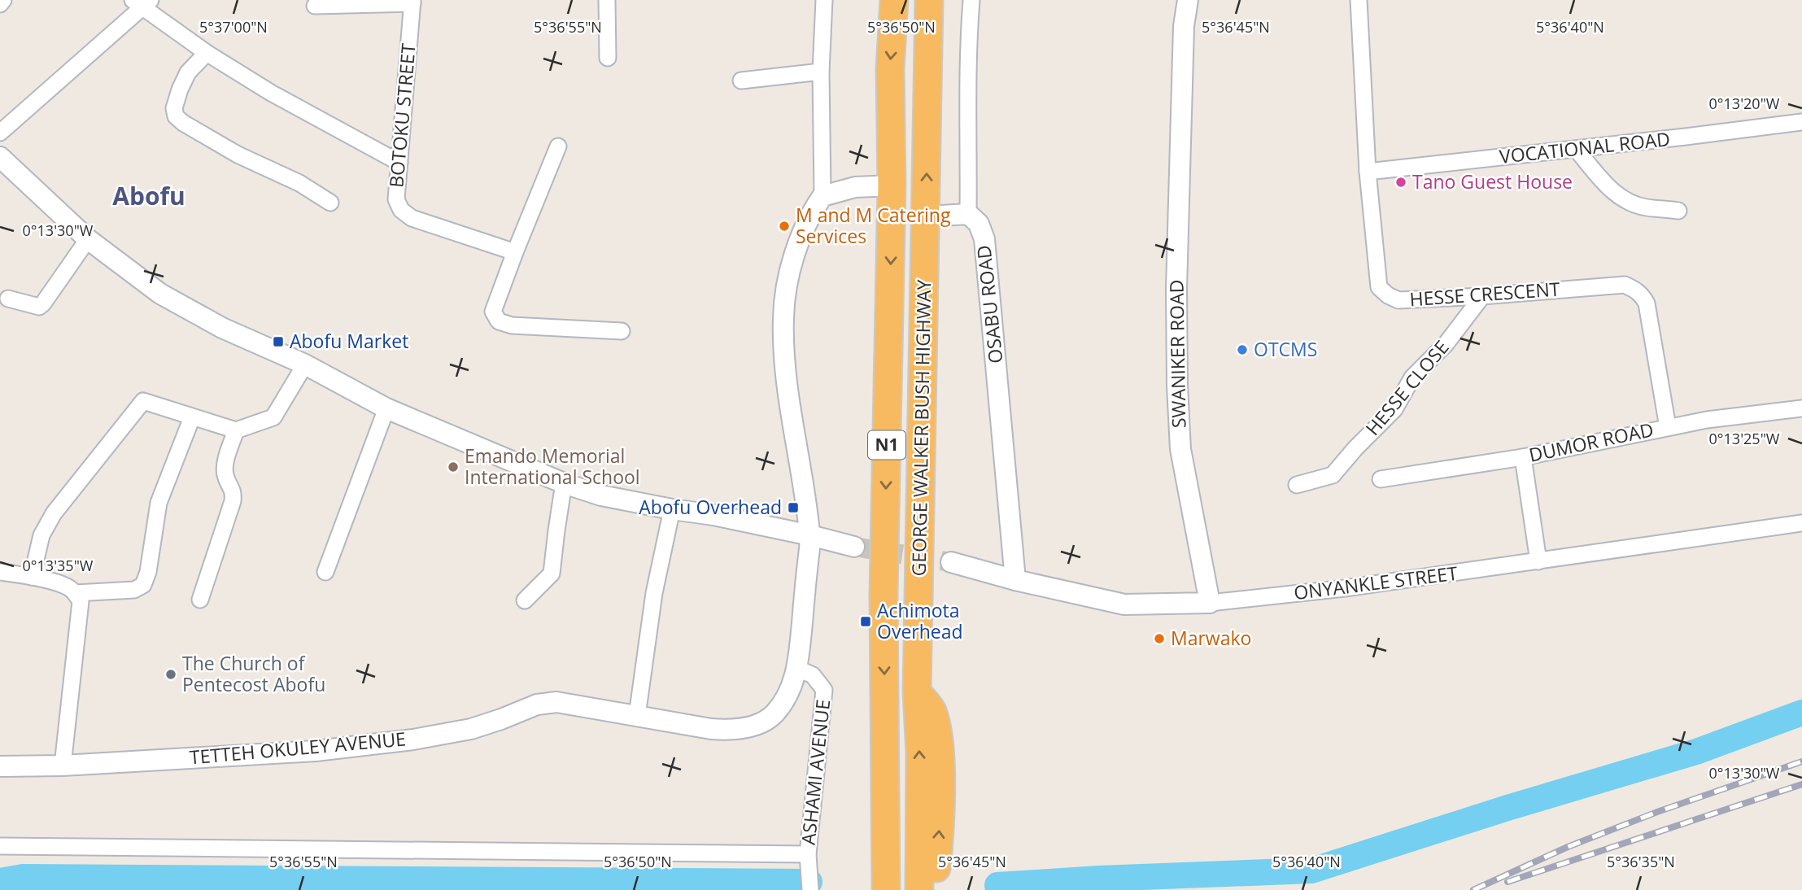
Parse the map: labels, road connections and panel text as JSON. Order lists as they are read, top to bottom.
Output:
{
  "streets": {
    "highway": ["GEORGE WALKER BUSH HIGHWAY", "N1"],
    "street": [
      "BOTOKU STREET",
      "VOCATIONAL ROAD",
      "HESSE CRESCENT",
      "OSABU ROAD",
      "SWANIKER ROAD",
      "HESSE CLOSE",
      "DUMOR ROAD",
      "ONYANKLE STREET",
      "TETTEH OKULEY AVENUE",
      "ASHAMI AVENUE"
    ]
  },
  "crossings": [
    ["VOCATIONAL ROAD", "HESSE CRESCENT"],
    ["HESSE CRESCENT", "HESSE CLOSE"],
    ["HESSE CRESCENT", "DUMOR ROAD"],
    ["OSABU ROAD", "ONYANKLE STREET"],
    ["SWANIKER ROAD", "ONYANKLE STREET"],
    ["TETTEH OKULEY AVENUE", "ASHAMI AVENUE"]
  ],
  "districts": ["Abofu"],
  "places": {
    "other": [
      "Tano Guest House",
      "M and M Catering Services",
      "OTCMS",
      "Emando Memorial International School",
      "Marwako",
      "The Church of Pentecost Abofu"
    ],
    "transit": ["Abofu Market", "Abofu Overhead", "Achimota Overhead"]
  },
  "coordinates": [
    "5°37'00\"N",
    "5°36'55\"N",
    "5°36'50\"N",
    "5°36'45\"N",
    "5°36'40\"N",
    "0°13'20\"W",
    "0°13'30\"W",
    "0°13'25\"W",
    "0°13'35\"W",
    "5°36'35\"N"
  ]
}
